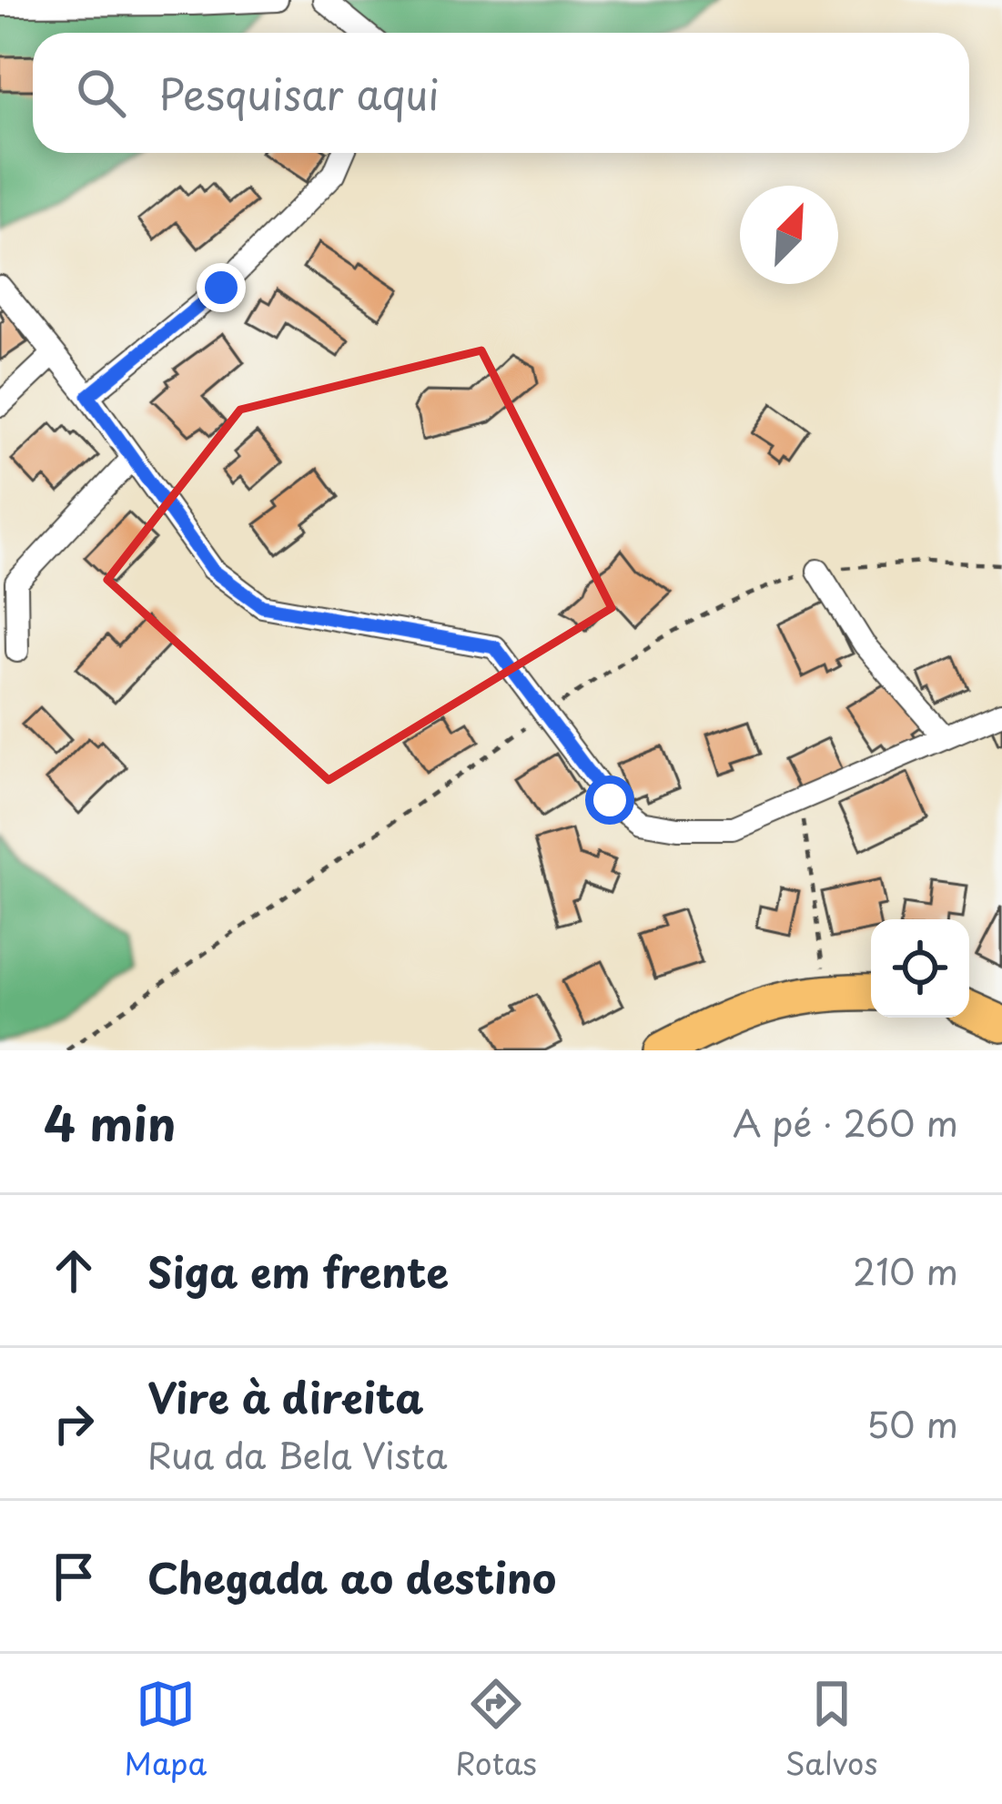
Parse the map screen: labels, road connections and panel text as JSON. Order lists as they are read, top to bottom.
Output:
{
  "north": "top right",
  "page": {
    "search": "Pesquisar aqui",
    "heading": ["4 min", "A pé · 260 m"],
    "list": [
      ["Siga em frente", "210 m"],
      ["Vire à direita", "Rua da Bela Vista", "50 m"],
      "Chegada ao destino"
    ],
    "nav": ["Mapa", "Rotas", "Salvos"]
  }
}
